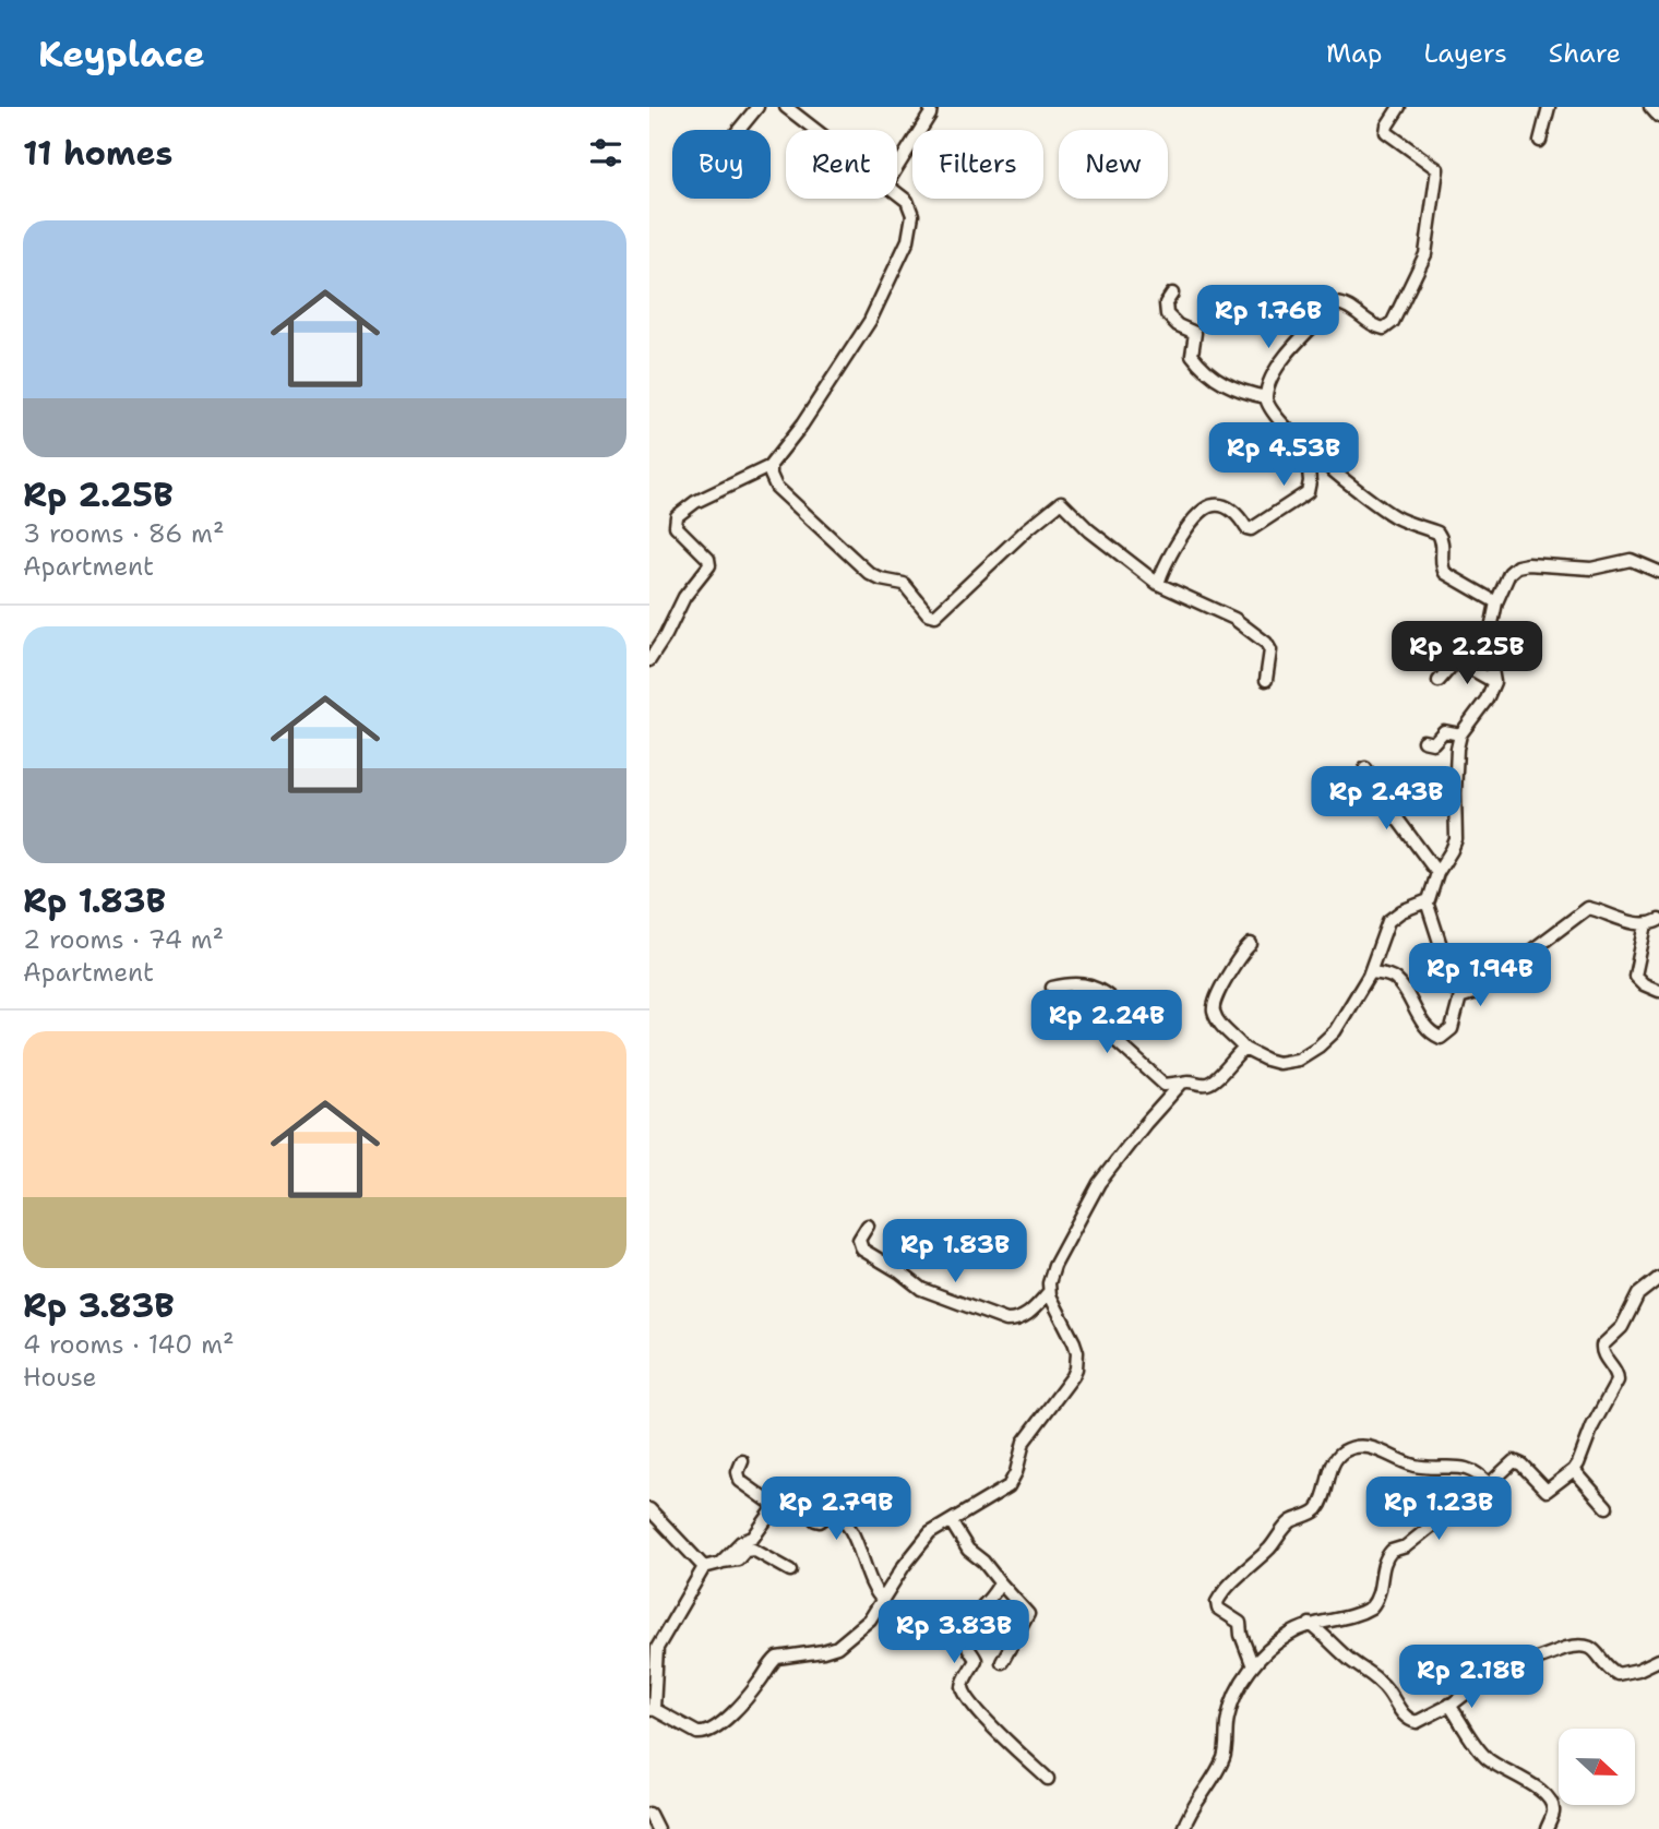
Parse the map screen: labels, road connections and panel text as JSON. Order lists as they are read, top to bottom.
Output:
{
  "north": "right",
  "page": {
    "header": "Keyplace",
    "nav": ["Map", "Layers", "Share"],
    "heading": "11 homes",
    "chip": [
      "Buy",
      "Rent",
      "Filters",
      "New"
    ],
    "list": [
      {
        "name": "Rp 2.25B",
        "note": "3 rooms · 86 m² · Apartment"
      },
      {
        "name": "Rp 1.83B",
        "note": "2 rooms · 74 m² · Apartment"
      },
      {
        "name": "Rp 3.83B",
        "note": "4 rooms · 140 m² · House"
      }
    ],
    "price": [
      "Rp 1.76B",
      "Rp 4.53B",
      "Rp 2.25B",
      "Rp 2.43B",
      "Rp 1.94B",
      "Rp 2.24B",
      "Rp 1.83B",
      "Rp 2.79B",
      "Rp 1.23B",
      "Rp 3.83B",
      "Rp 2.18B"
    ]
  }
}
